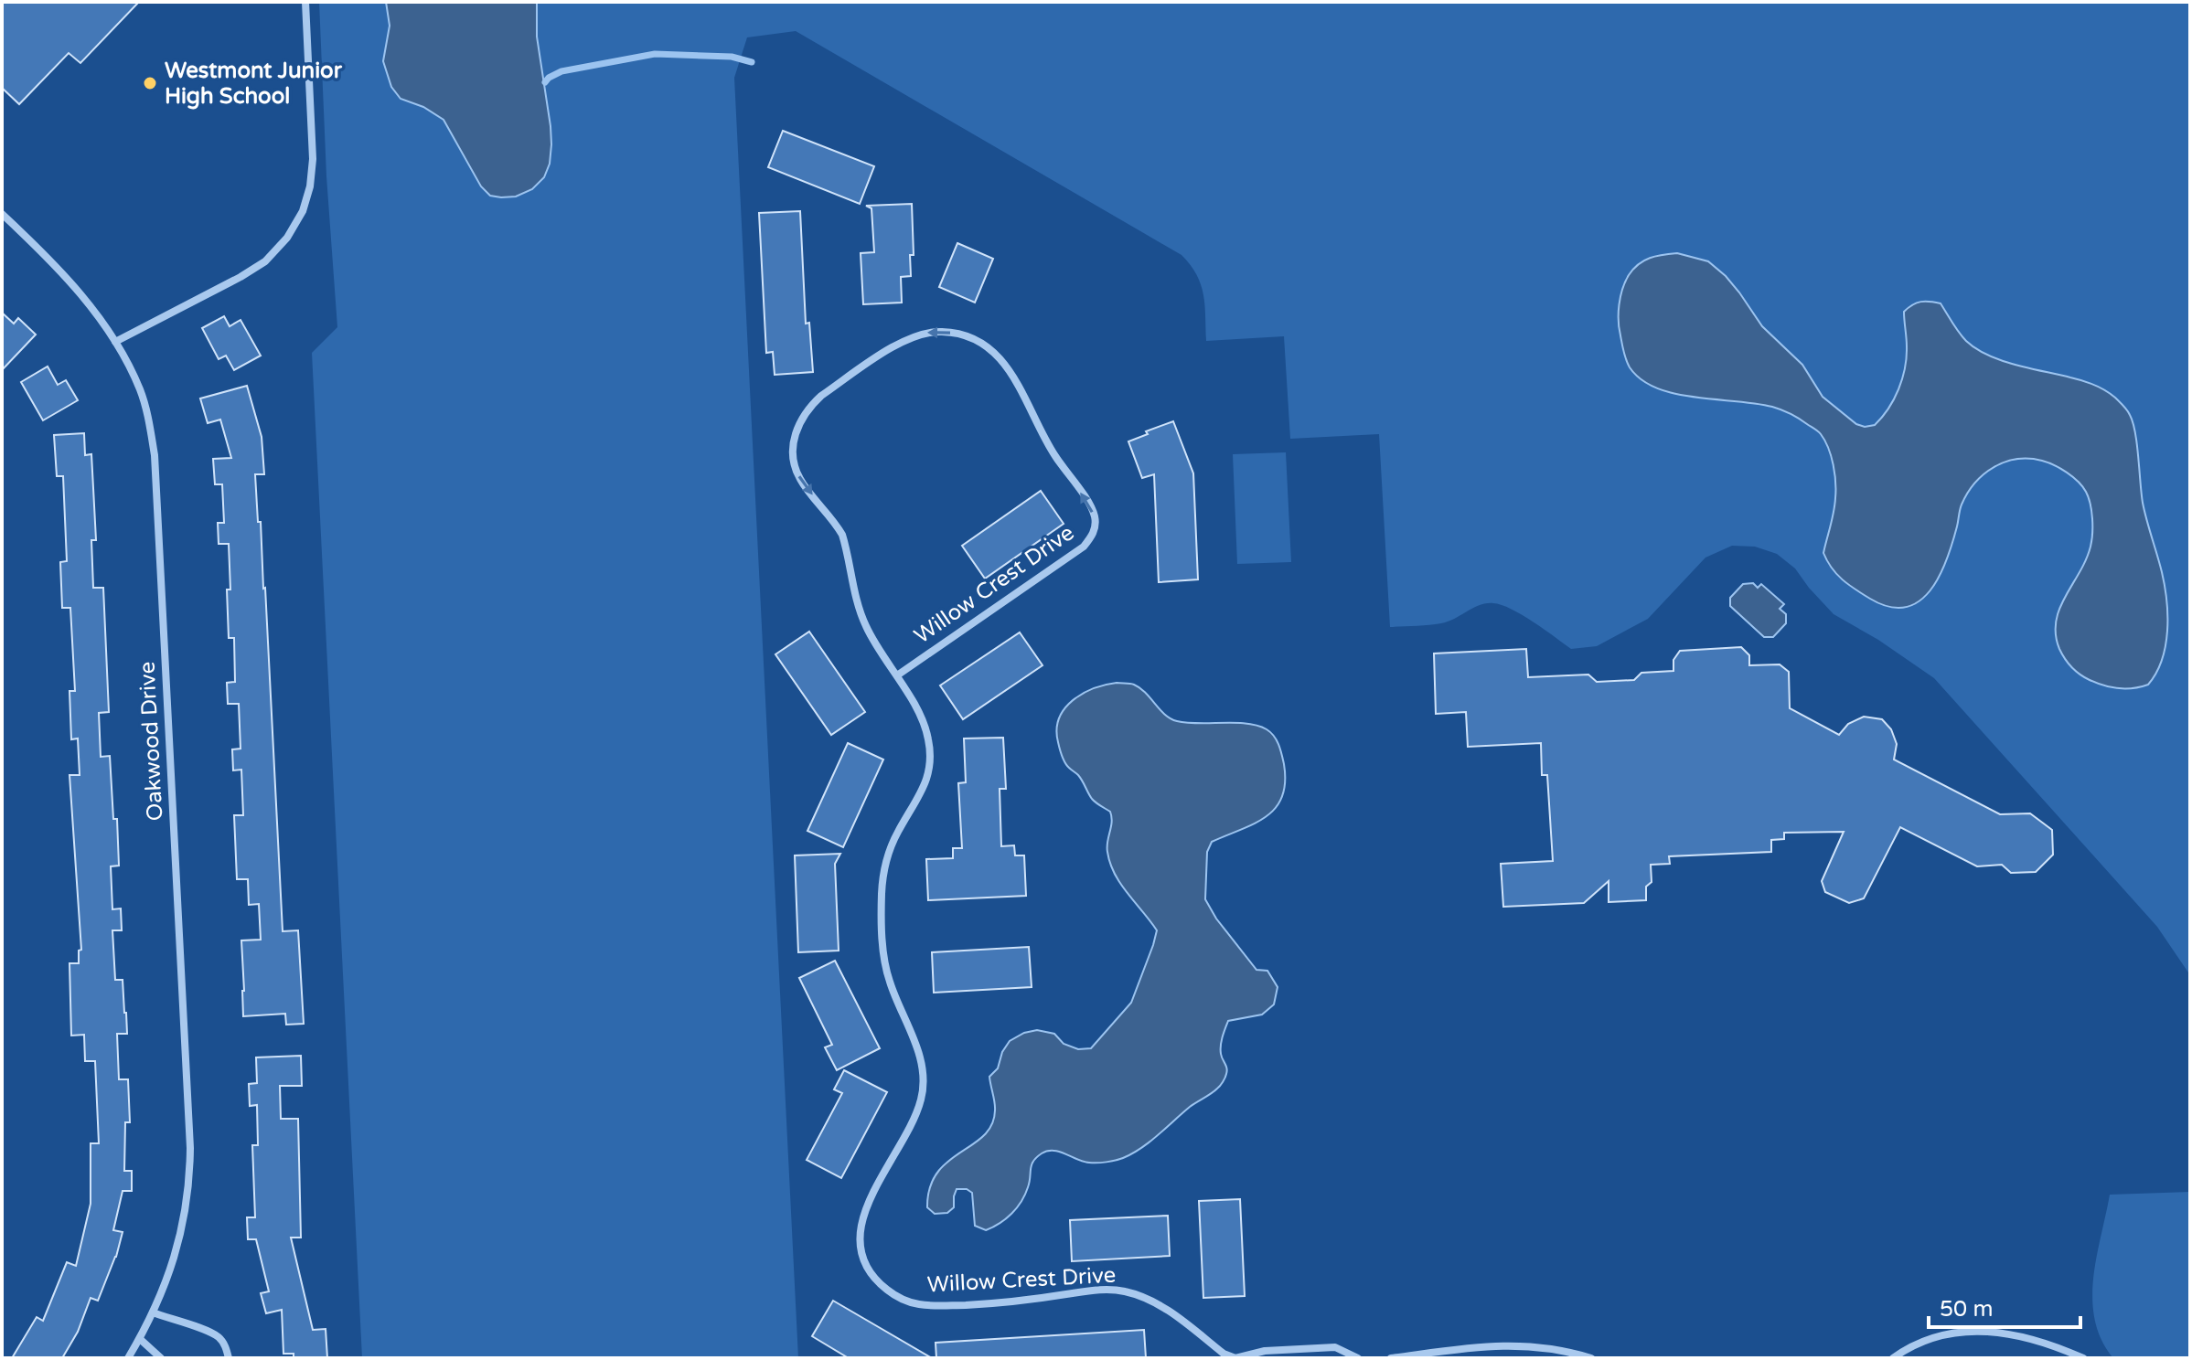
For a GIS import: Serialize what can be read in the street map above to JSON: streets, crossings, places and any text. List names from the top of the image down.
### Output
{
  "streets": {
    "street": ["Willow Crest Drive", "Oakwood Drive"]
  },
  "places": ["Westmont Junior High School"],
  "scale_bar": "50 m"
}
